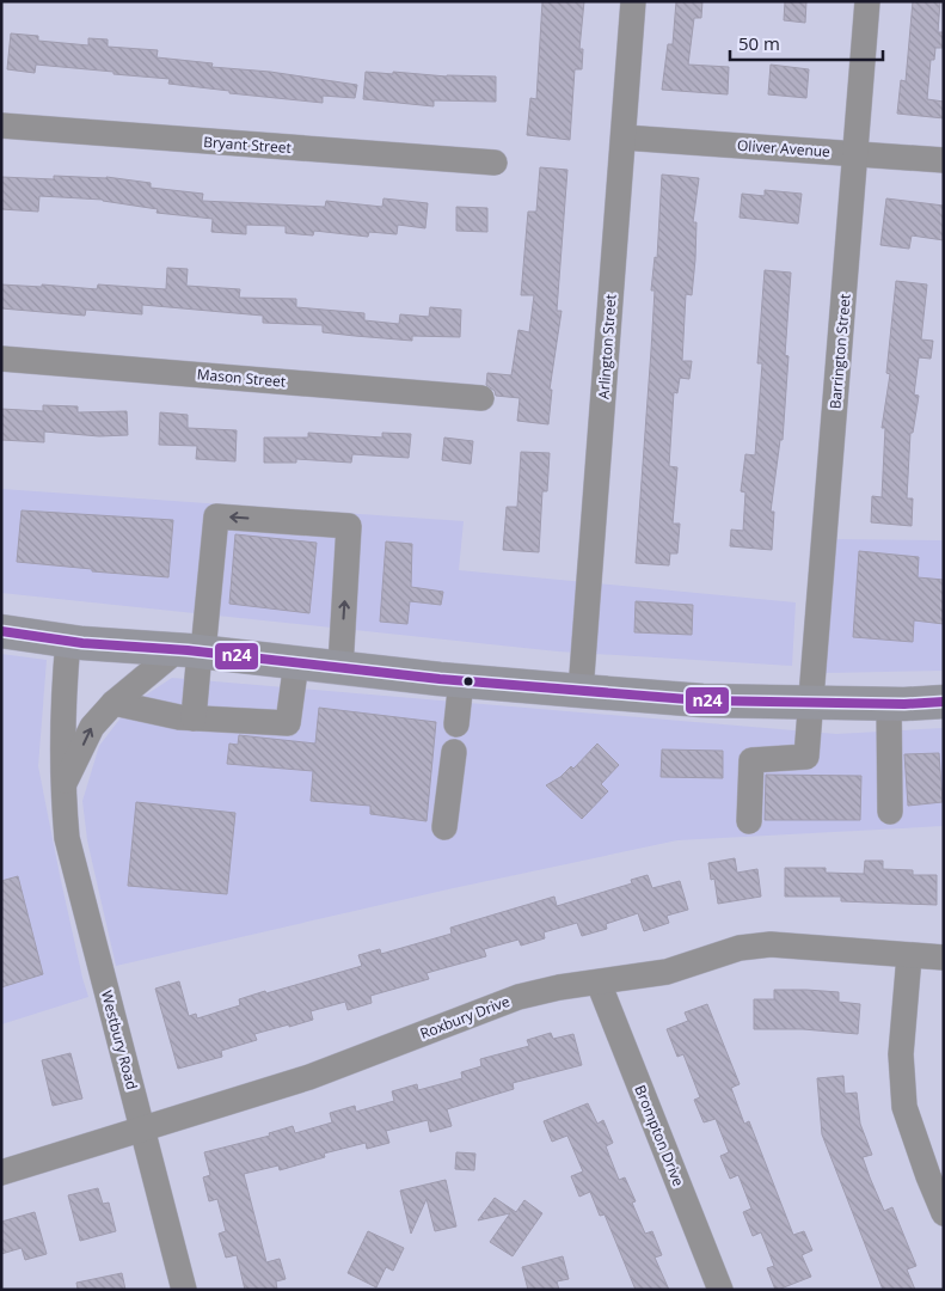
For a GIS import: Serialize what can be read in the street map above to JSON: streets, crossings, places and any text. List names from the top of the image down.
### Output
{
  "streets": {
    "street": [
      "Bryant Street",
      "Oliver Avenue",
      "Arlington Street",
      "Barrington Street",
      "Mason Street",
      "Roxbury Drive",
      "Westbury Road",
      "Brompton Drive"
    ]
  },
  "crossings": [
    ["Oliver Avenue", "Arlington Street"],
    ["Oliver Avenue", "Barrington Street"],
    ["Roxbury Drive", "Westbury Road"],
    ["Roxbury Drive", "Brompton Drive"]
  ],
  "lines": ["transit line n24"],
  "scale_bar": "50 m"
}
